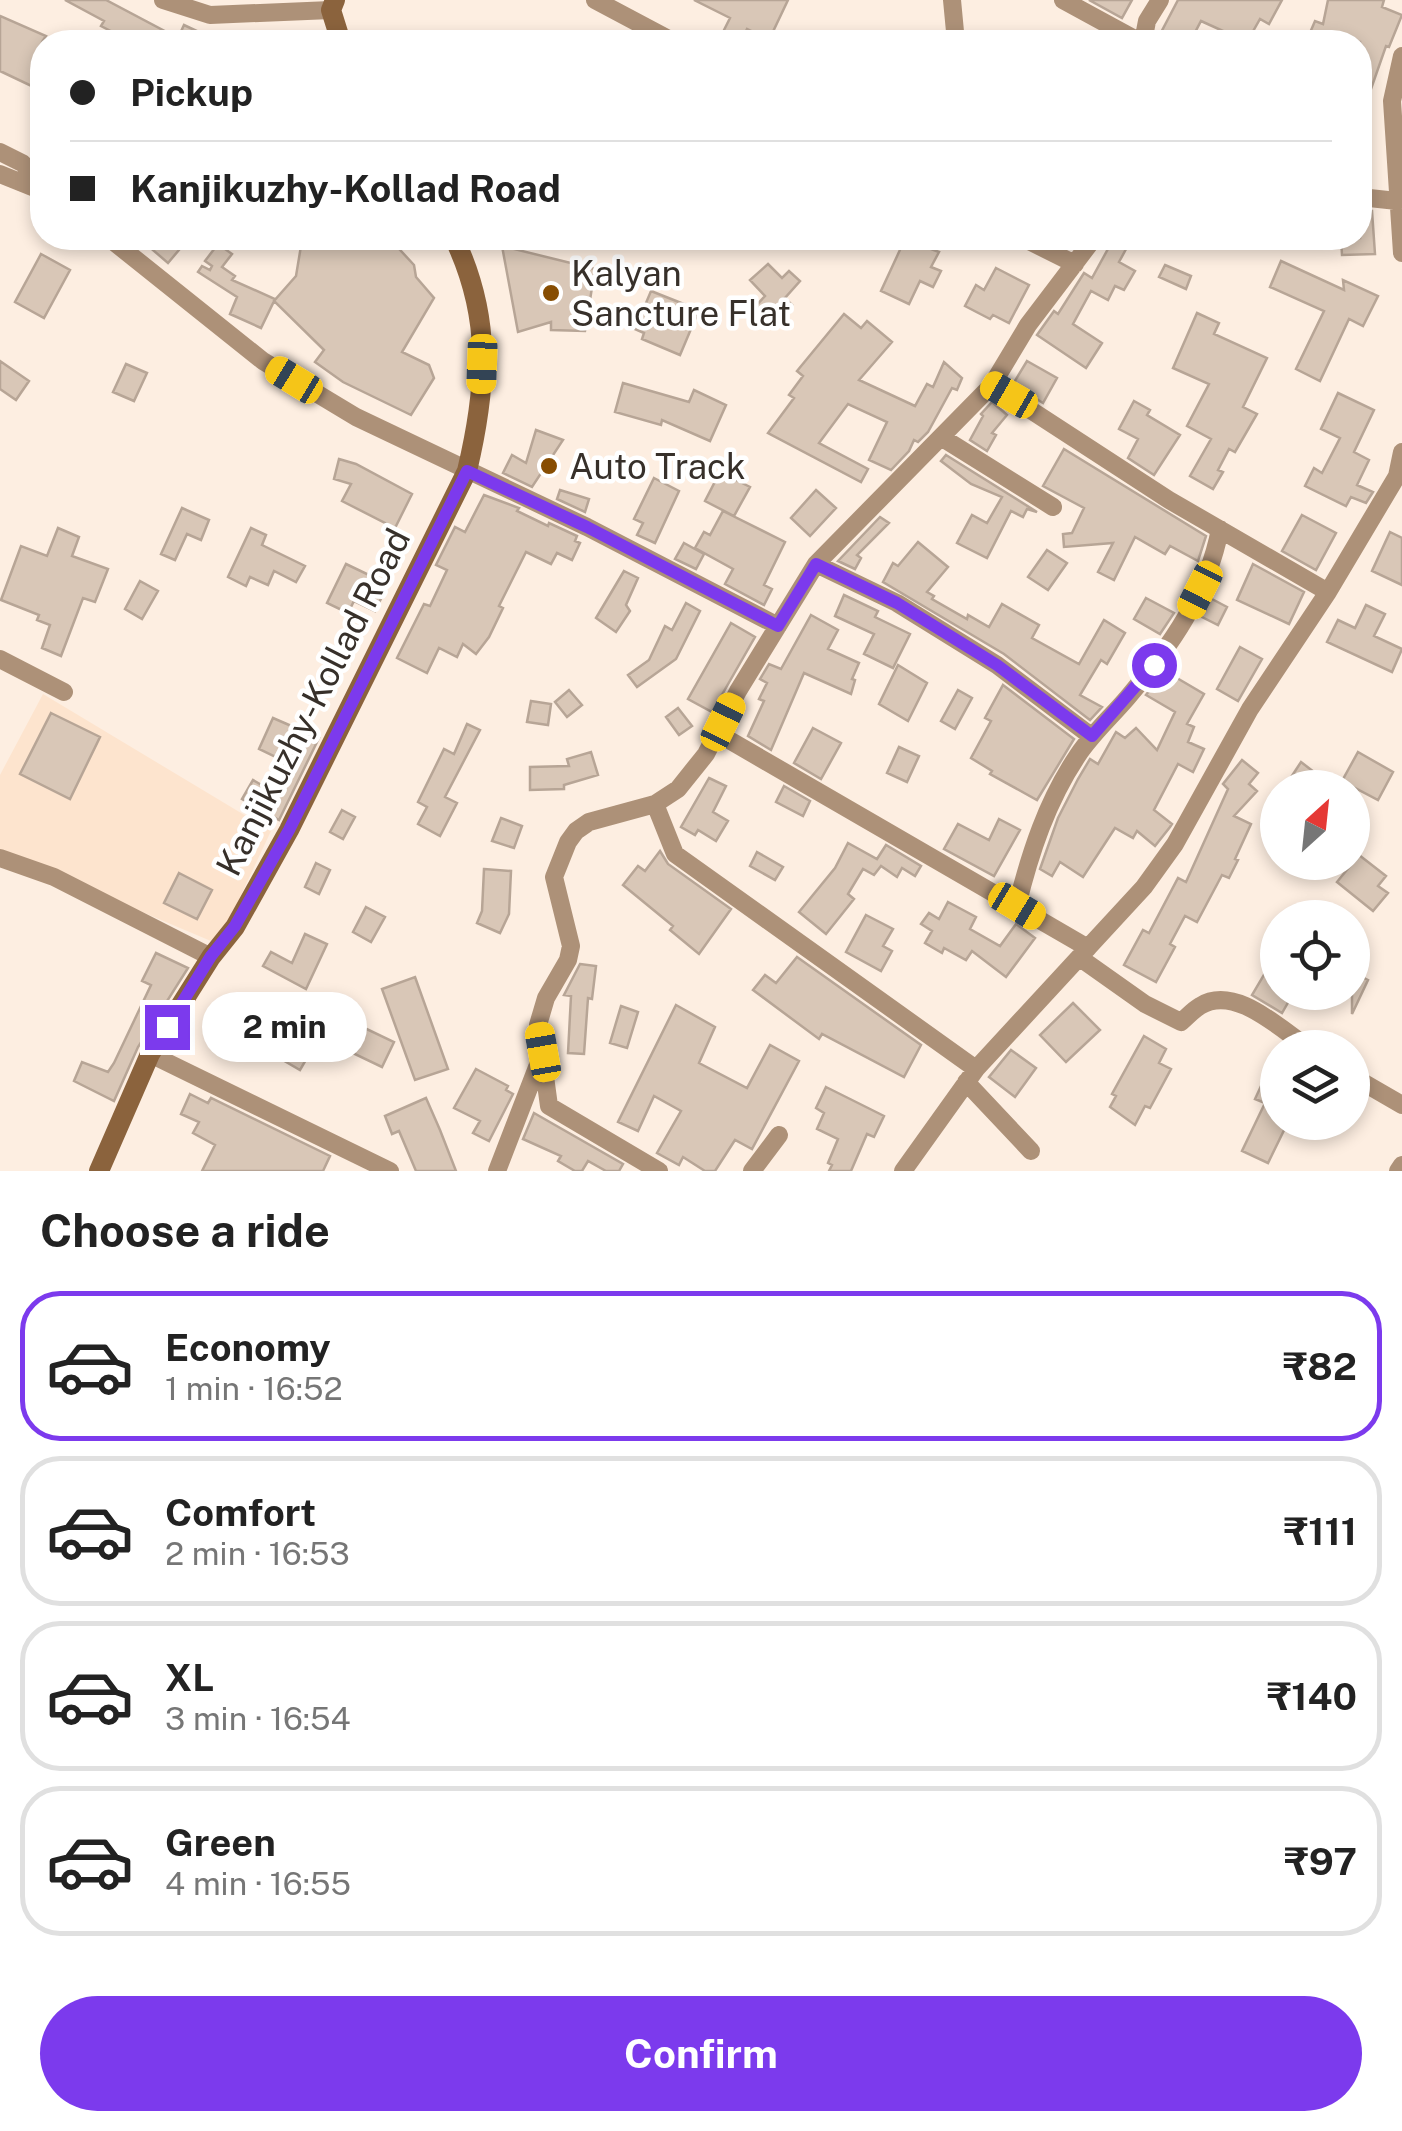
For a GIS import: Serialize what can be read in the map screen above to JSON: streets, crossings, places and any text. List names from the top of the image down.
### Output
{
  "streets": {
    "main road": ["Kanjikuzhy-Kollad Road"]
  },
  "places": ["Kalyan Sancture Flat", "Auto Track"],
  "north": "top right",
  "page": {
    "banner": ["Pickup", "Kanjikuzhy-Kollad Road"],
    "bubble": "2 min",
    "heading": "Choose a ride",
    "list": [
      {
        "name": "Economy",
        "note": "1 min · 16:52",
        "value": "₹82"
      },
      {
        "name": "Comfort",
        "note": "2 min · 16:53",
        "value": "₹111"
      },
      {
        "name": "XL",
        "note": "3 min · 16:54",
        "value": "₹140"
      },
      {
        "name": "Green",
        "note": "4 min · 16:55",
        "value": "₹97"
      }
    ],
    "buttons": "Confirm"
  }
}
